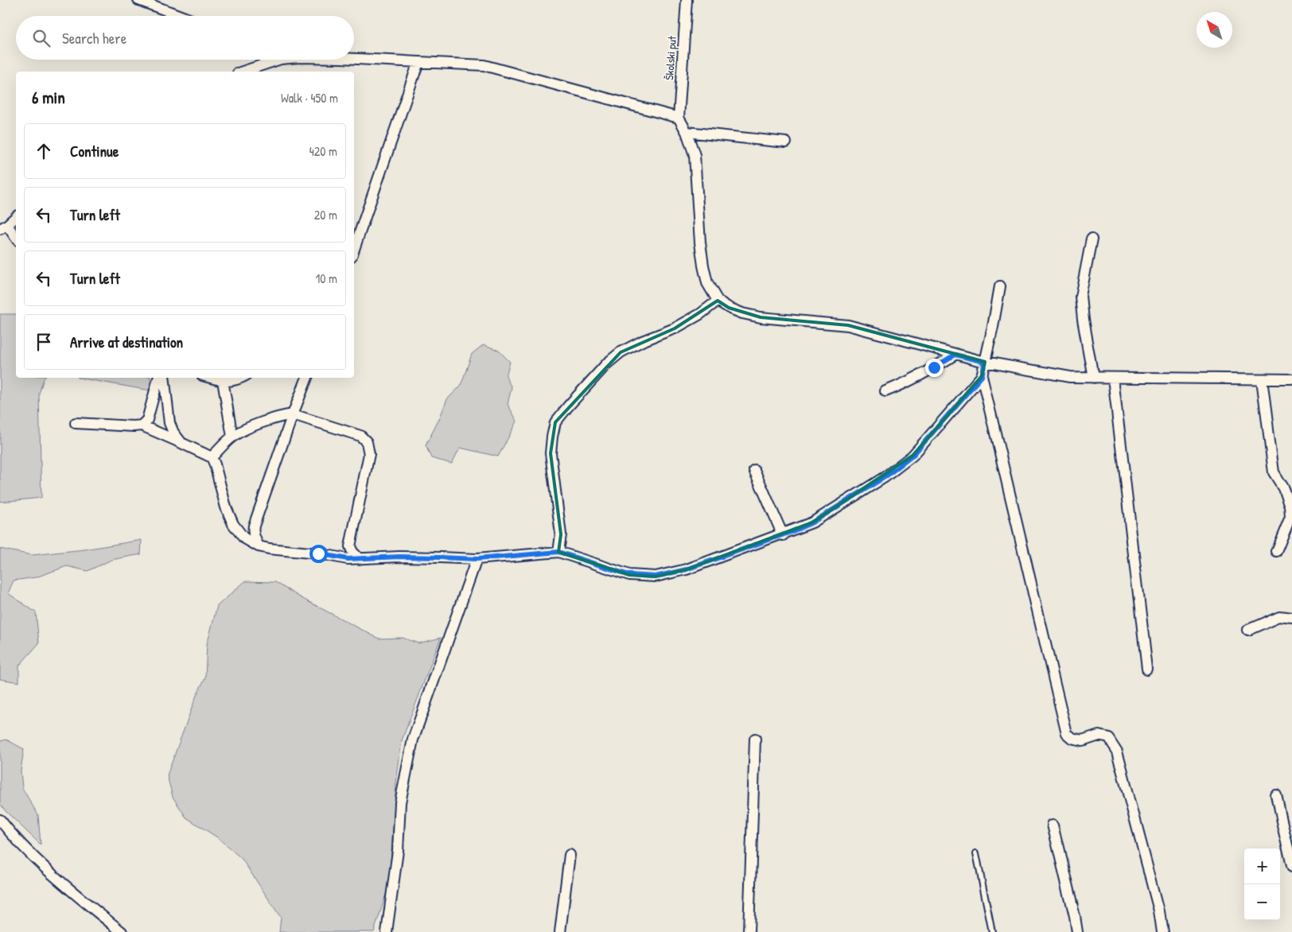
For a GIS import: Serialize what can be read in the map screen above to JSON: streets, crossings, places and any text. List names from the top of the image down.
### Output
{
  "streets": {
    "street": ["Školski put"]
  },
  "north": "top left",
  "page": {
    "search": "Search here",
    "heading": ["6 min", "Walk · 450 m"],
    "list": [
      ["Continue", "420 m"],
      ["Turn left", "20 m"],
      ["Turn left", "10 m"],
      "Arrive at destination"
    ],
    "map_buttons": ["+", "−"]
  }
}
